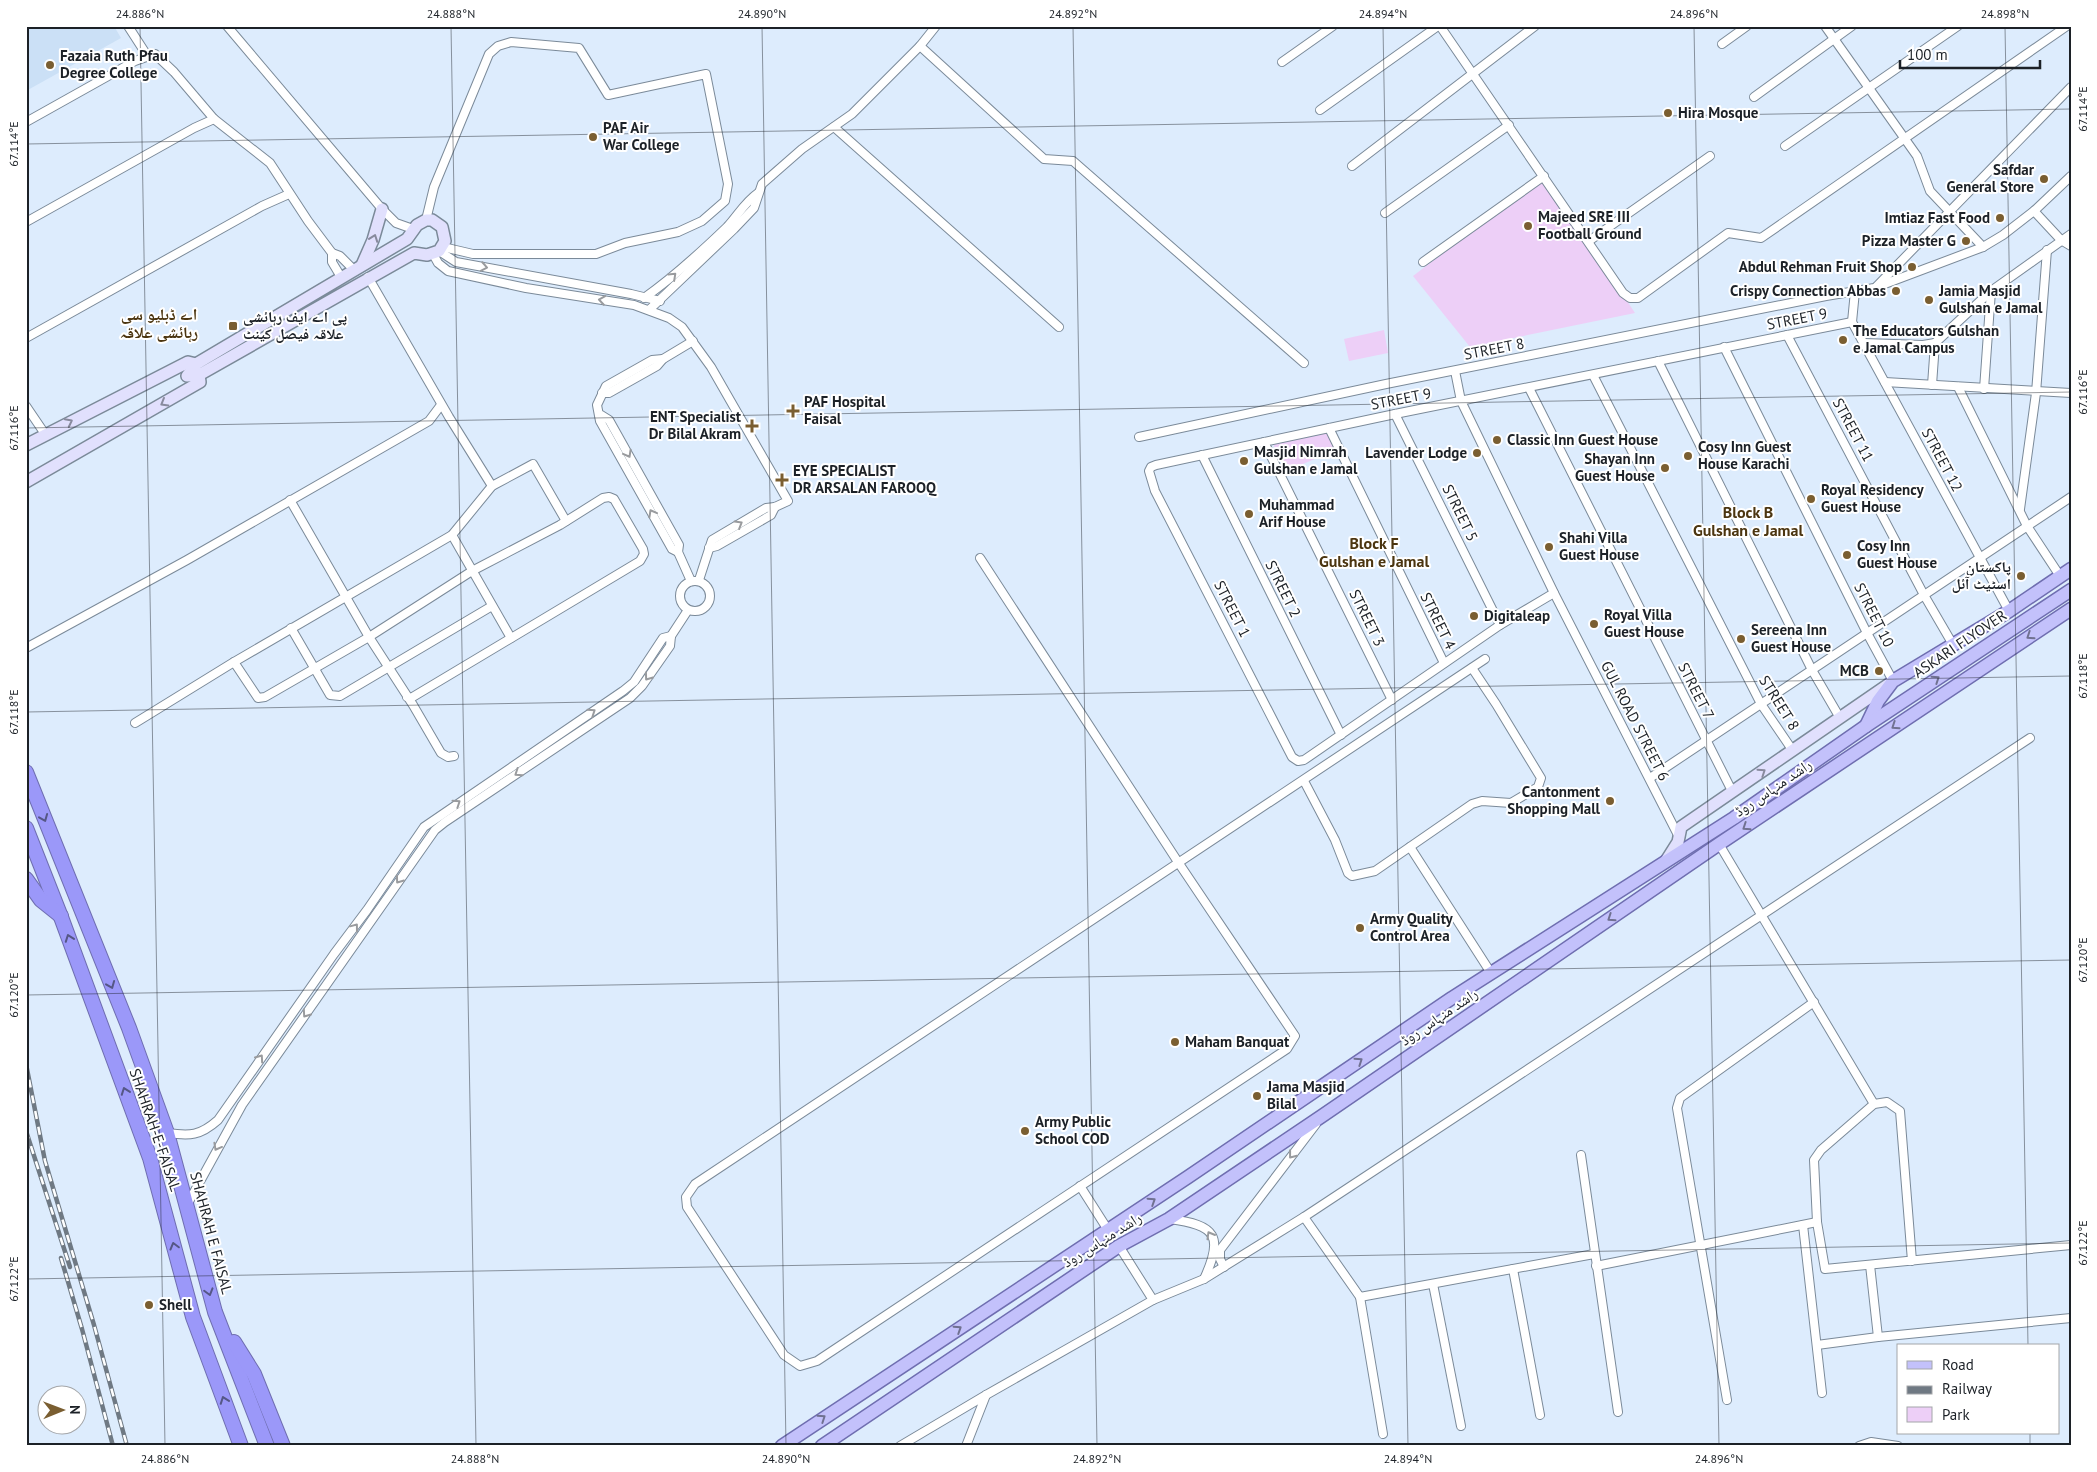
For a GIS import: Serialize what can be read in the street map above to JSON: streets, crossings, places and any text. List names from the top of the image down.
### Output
{
  "streets": {
    "highway": ["SHAHRAH-E-FAISAL", "SHAHRAH E FAISAL"],
    "main road": ["ASKARI FLYOVER", "راشد منہاس روڈ"],
    "street": [
      "STREET 9",
      "STREET 8",
      "STREET 11",
      "STREET 12",
      "STREET 5",
      "STREET 2",
      "STREET 1",
      "STREET 10",
      "STREET 3",
      "STREET 4",
      "STREET 7",
      "GUL ROAD STREET 6"
    ]
  },
  "crossings": [
    ["STREET 9", "STREET 8"],
    ["STREET 9", "STREET 11"],
    ["STREET 9", "STREET 12"],
    ["STREET 9", "STREET 5"],
    ["STREET 9", "STREET 2"],
    ["STREET 9", "STREET 1"],
    ["STREET 9", "STREET 10"],
    ["STREET 9", "STREET 3"],
    ["STREET 9", "STREET 4"],
    ["STREET 9", "STREET 7"],
    ["STREET 9", "GUL ROAD STREET 6"],
    ["STREET 8", "GUL ROAD STREET 6"],
    ["STREET 2", "STREET 1"],
    ["ASKARI FLYOVER", "راشد منہاس روڈ"]
  ],
  "one_way": ["SHAHRAH-E-FAISAL", "SHAHRAH E FAISAL"],
  "districts": ["اے ڈبلیو سی رہائشی علاقہ", "Block B Gulshan e Jamal", "Block F Gulshan e Jamal"],
  "places": {
    "other": [
      "Fazaia Ruth Pfau Degree College",
      "Hira Mosque",
      "PAF Air War College",
      "Safdar General Store",
      "Imtiaz Fast Food",
      "Majeed SRE III Football Ground",
      "Pizza Master G",
      "Abdul Rehman Fruit Shop",
      "Crispy Connection Abbas",
      "Jamia Masjid Gulshan e Jamal",
      "The Educators Gulshan e Jamal Campus",
      "Classic Inn Guest House",
      "Lavender Lodge",
      "Cosy Inn Guest House Karachi",
      "Masjid Nimrah Gulshan e Jamal",
      "Shayan Inn Guest House",
      "Royal Residency Guest House",
      "Muhammad Arif House",
      "Shahi Villa Guest House",
      "Cosy Inn Guest House",
      "پاکستان اسٹیٹ آئل",
      "Digitaleap",
      "Royal Villa Guest House",
      "Sereena Inn Guest House",
      "MCB",
      "Cantonment Shopping Mall",
      "Army Quality Control Area",
      "Maham Banquat",
      "Jama Masjid Bilal",
      "Army Public School COD",
      "Shell"
    ],
    "transit": ["پی اے ایف رہائشی علاقہ فیصل کینٹ"],
    "health": ["PAF Hospital Faisal", "ENT Specialist Dr Bilal Akram", "EYE SPECIALIST DR ARSALAN FAROOQ"]
  },
  "legend": ["Road", "Railway", "Park"],
  "scale_bar": "100 m",
  "north": "right",
  "coordinates": [
    "24.886°N",
    "24.888°N",
    "24.890°N",
    "24.892°N",
    "24.894°N",
    "24.896°N",
    "24.898°N",
    "67.114°E",
    "67.116°E",
    "67.118°E",
    "67.120°E",
    "67.122°E"
  ]
}
